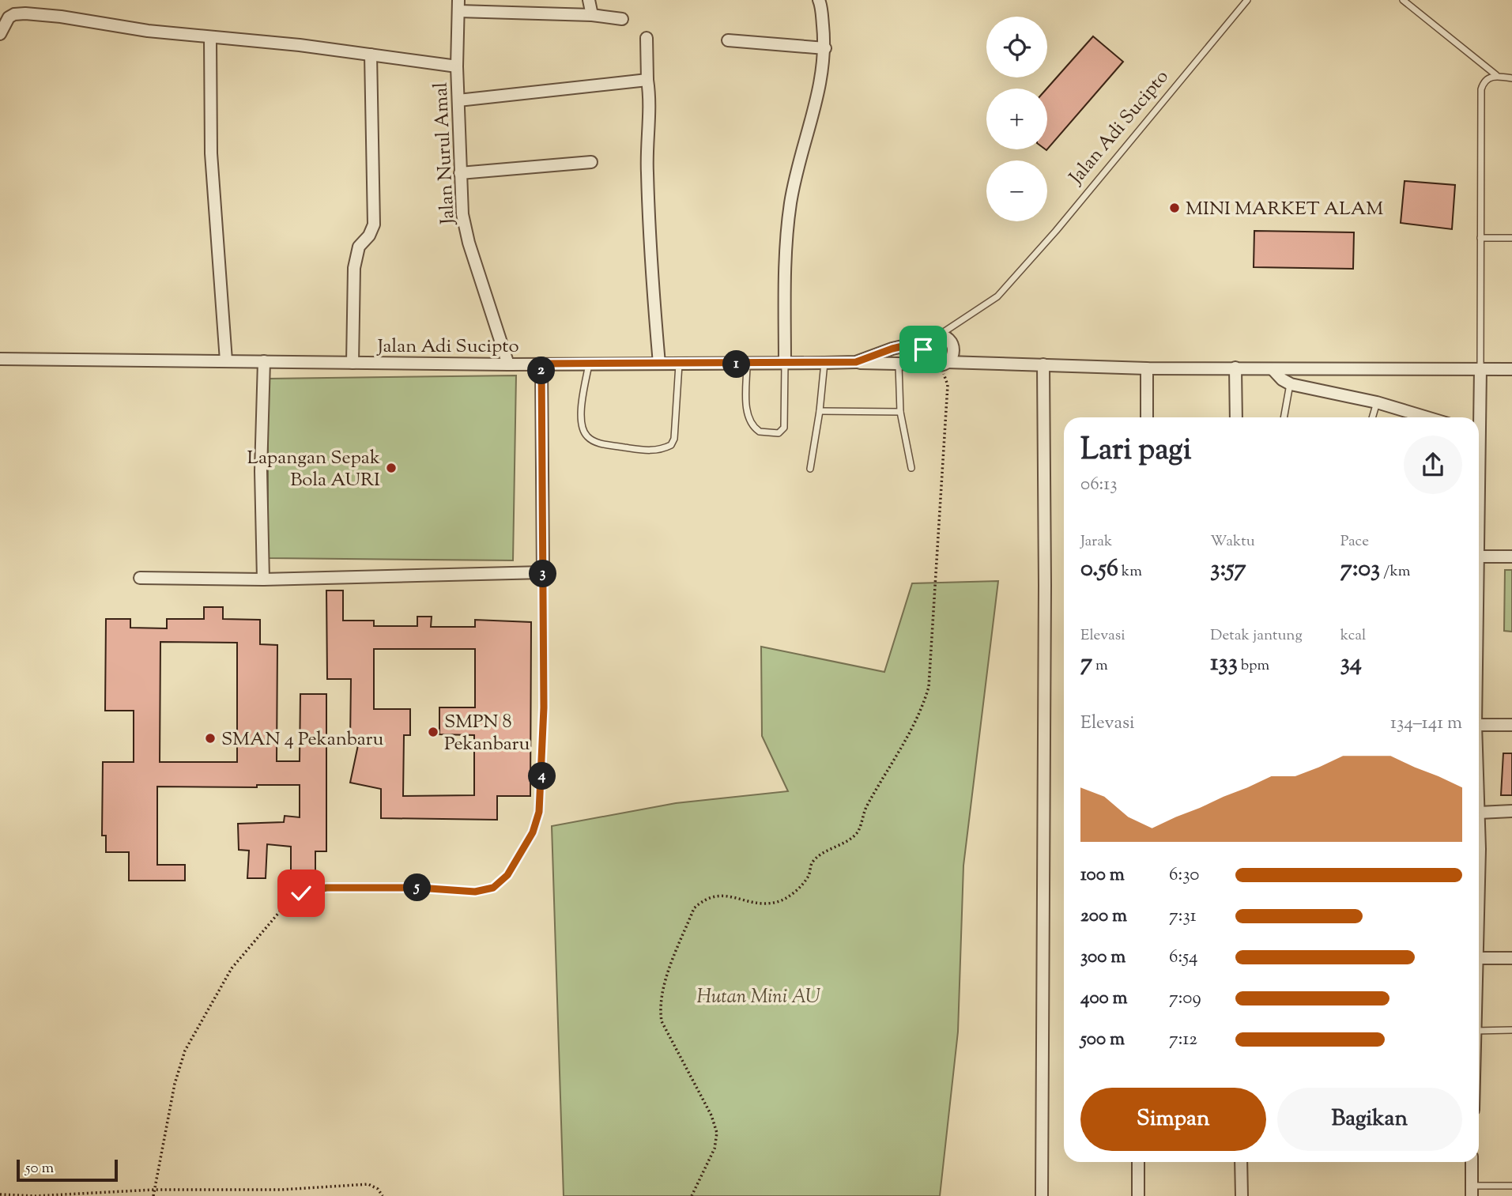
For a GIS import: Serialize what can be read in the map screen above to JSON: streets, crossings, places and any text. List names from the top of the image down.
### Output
{
  "streets": {
    "street": ["Jalan Adi Sucipto", "Jalan Nurul Amal"]
  },
  "crossings": [
    ["Jalan Adi Sucipto", "Jalan Nurul Amal"]
  ],
  "parks": ["Hutan Mini AU"],
  "places": [
    "MINI MARKET ALAM",
    "Lapangan Sepak Bola AURI",
    "SMPN 8 Pekanbaru",
    "SMAN 4 Pekanbaru"
  ],
  "scale_bar": "50 m",
  "page": {
    "map_buttons": ["+", "−"],
    "pins": [
      "1",
      "2",
      "3",
      "4",
      "5"
    ],
    "heading": ["Lari pagi", "06:13"],
    "stats": [
      ["Jarak", "0.56 km"],
      ["Waktu", "3:57"],
      ["Pace", "7:03 /km"],
      ["Elevasi", "7 m"],
      ["Detak jantung", "133 bpm"],
      ["kcal", "34"]
    ],
    "chart": ["Elevasi", "134–141 m"],
    "list": [
      {
        "name": "100 m",
        "note": "6:30"
      },
      {
        "name": "200 m",
        "note": "7:31"
      },
      {
        "name": "300 m",
        "note": "6:54"
      },
      {
        "name": "400 m",
        "note": "7:09"
      },
      {
        "name": "500 m",
        "note": "7:12"
      }
    ],
    "buttons": ["Simpan", "Bagikan"],
    "scale": "50 m"
  }
}
